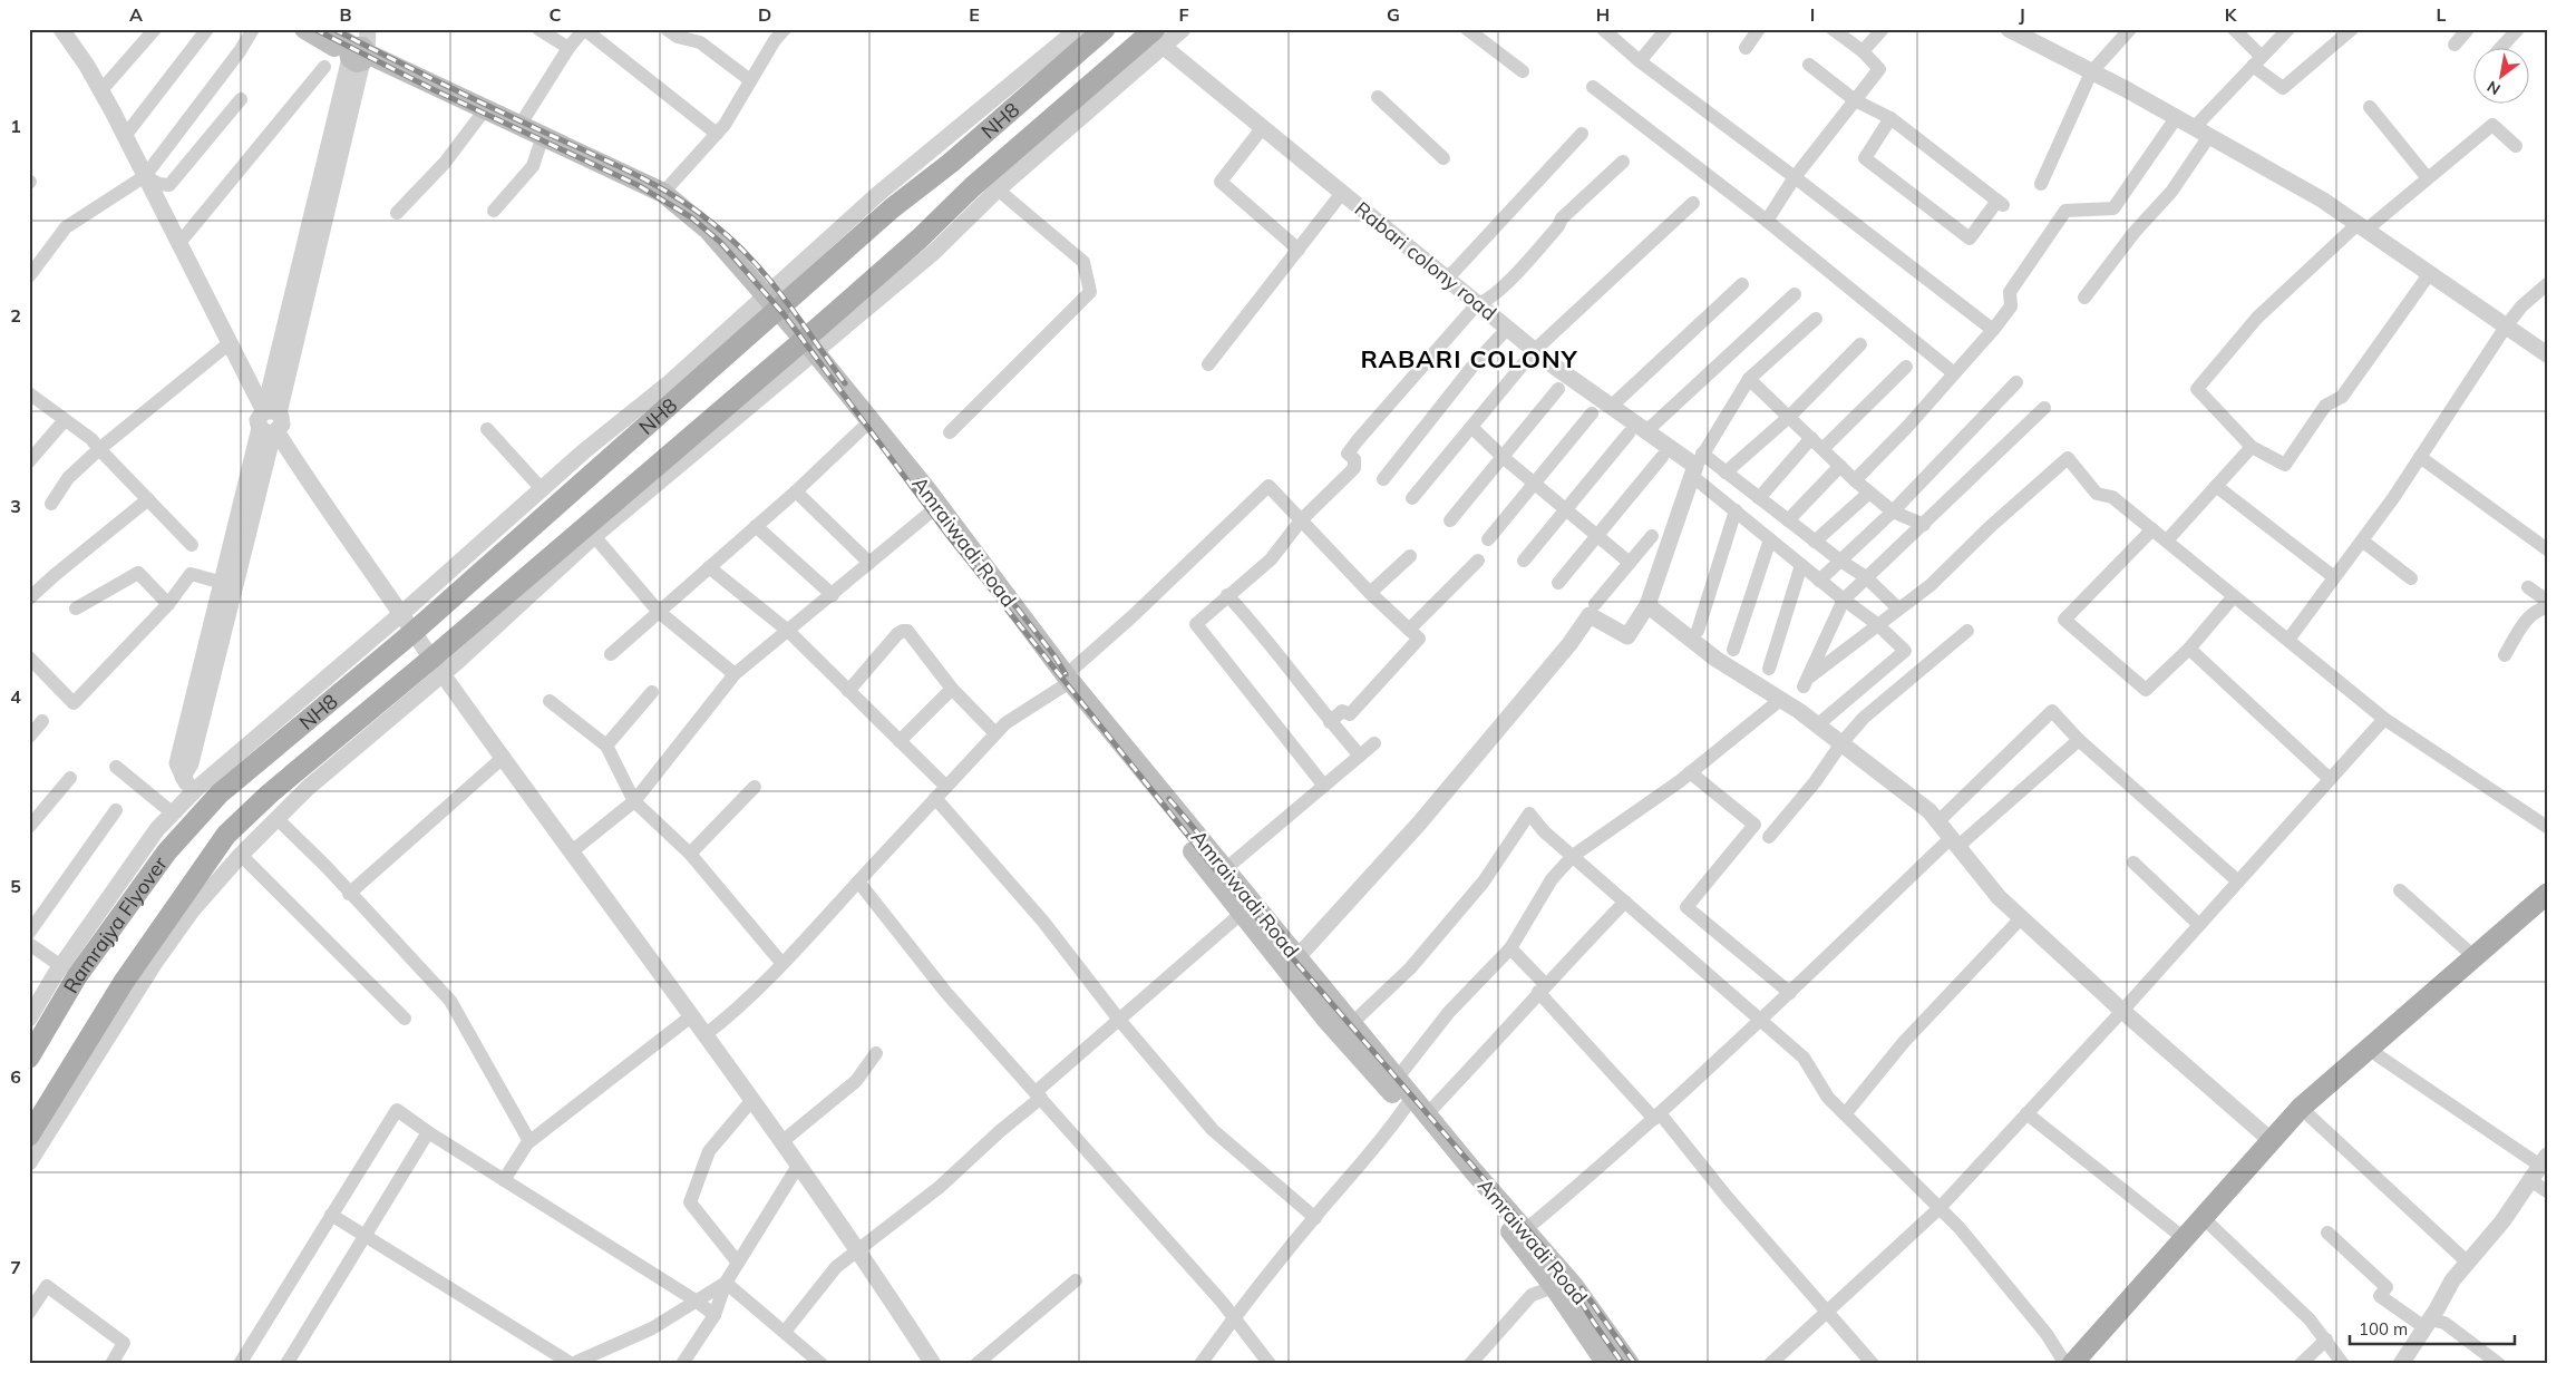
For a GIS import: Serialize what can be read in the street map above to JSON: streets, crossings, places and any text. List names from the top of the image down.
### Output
{
  "streets": {
    "main road": ["NH8", "Amraiwadi Road", "Ramrajya Flyover"],
    "street": ["Rabari colony road"]
  },
  "crossings": [
    ["NH8", "Rabari colony road"],
    ["NH8", "Ramrajya Flyover"]
  ],
  "districts": ["RABARI COLONY"],
  "scale_bar": "100 m",
  "north": "bottom left",
  "grid": {
    "columns": [
      "A",
      "B",
      "C",
      "D",
      "E",
      "F",
      "G",
      "H",
      "I",
      "J",
      "K",
      "L"
    ],
    "rows": [
      "1",
      "2",
      "3",
      "4",
      "5",
      "6",
      "7"
    ]
  }
}
